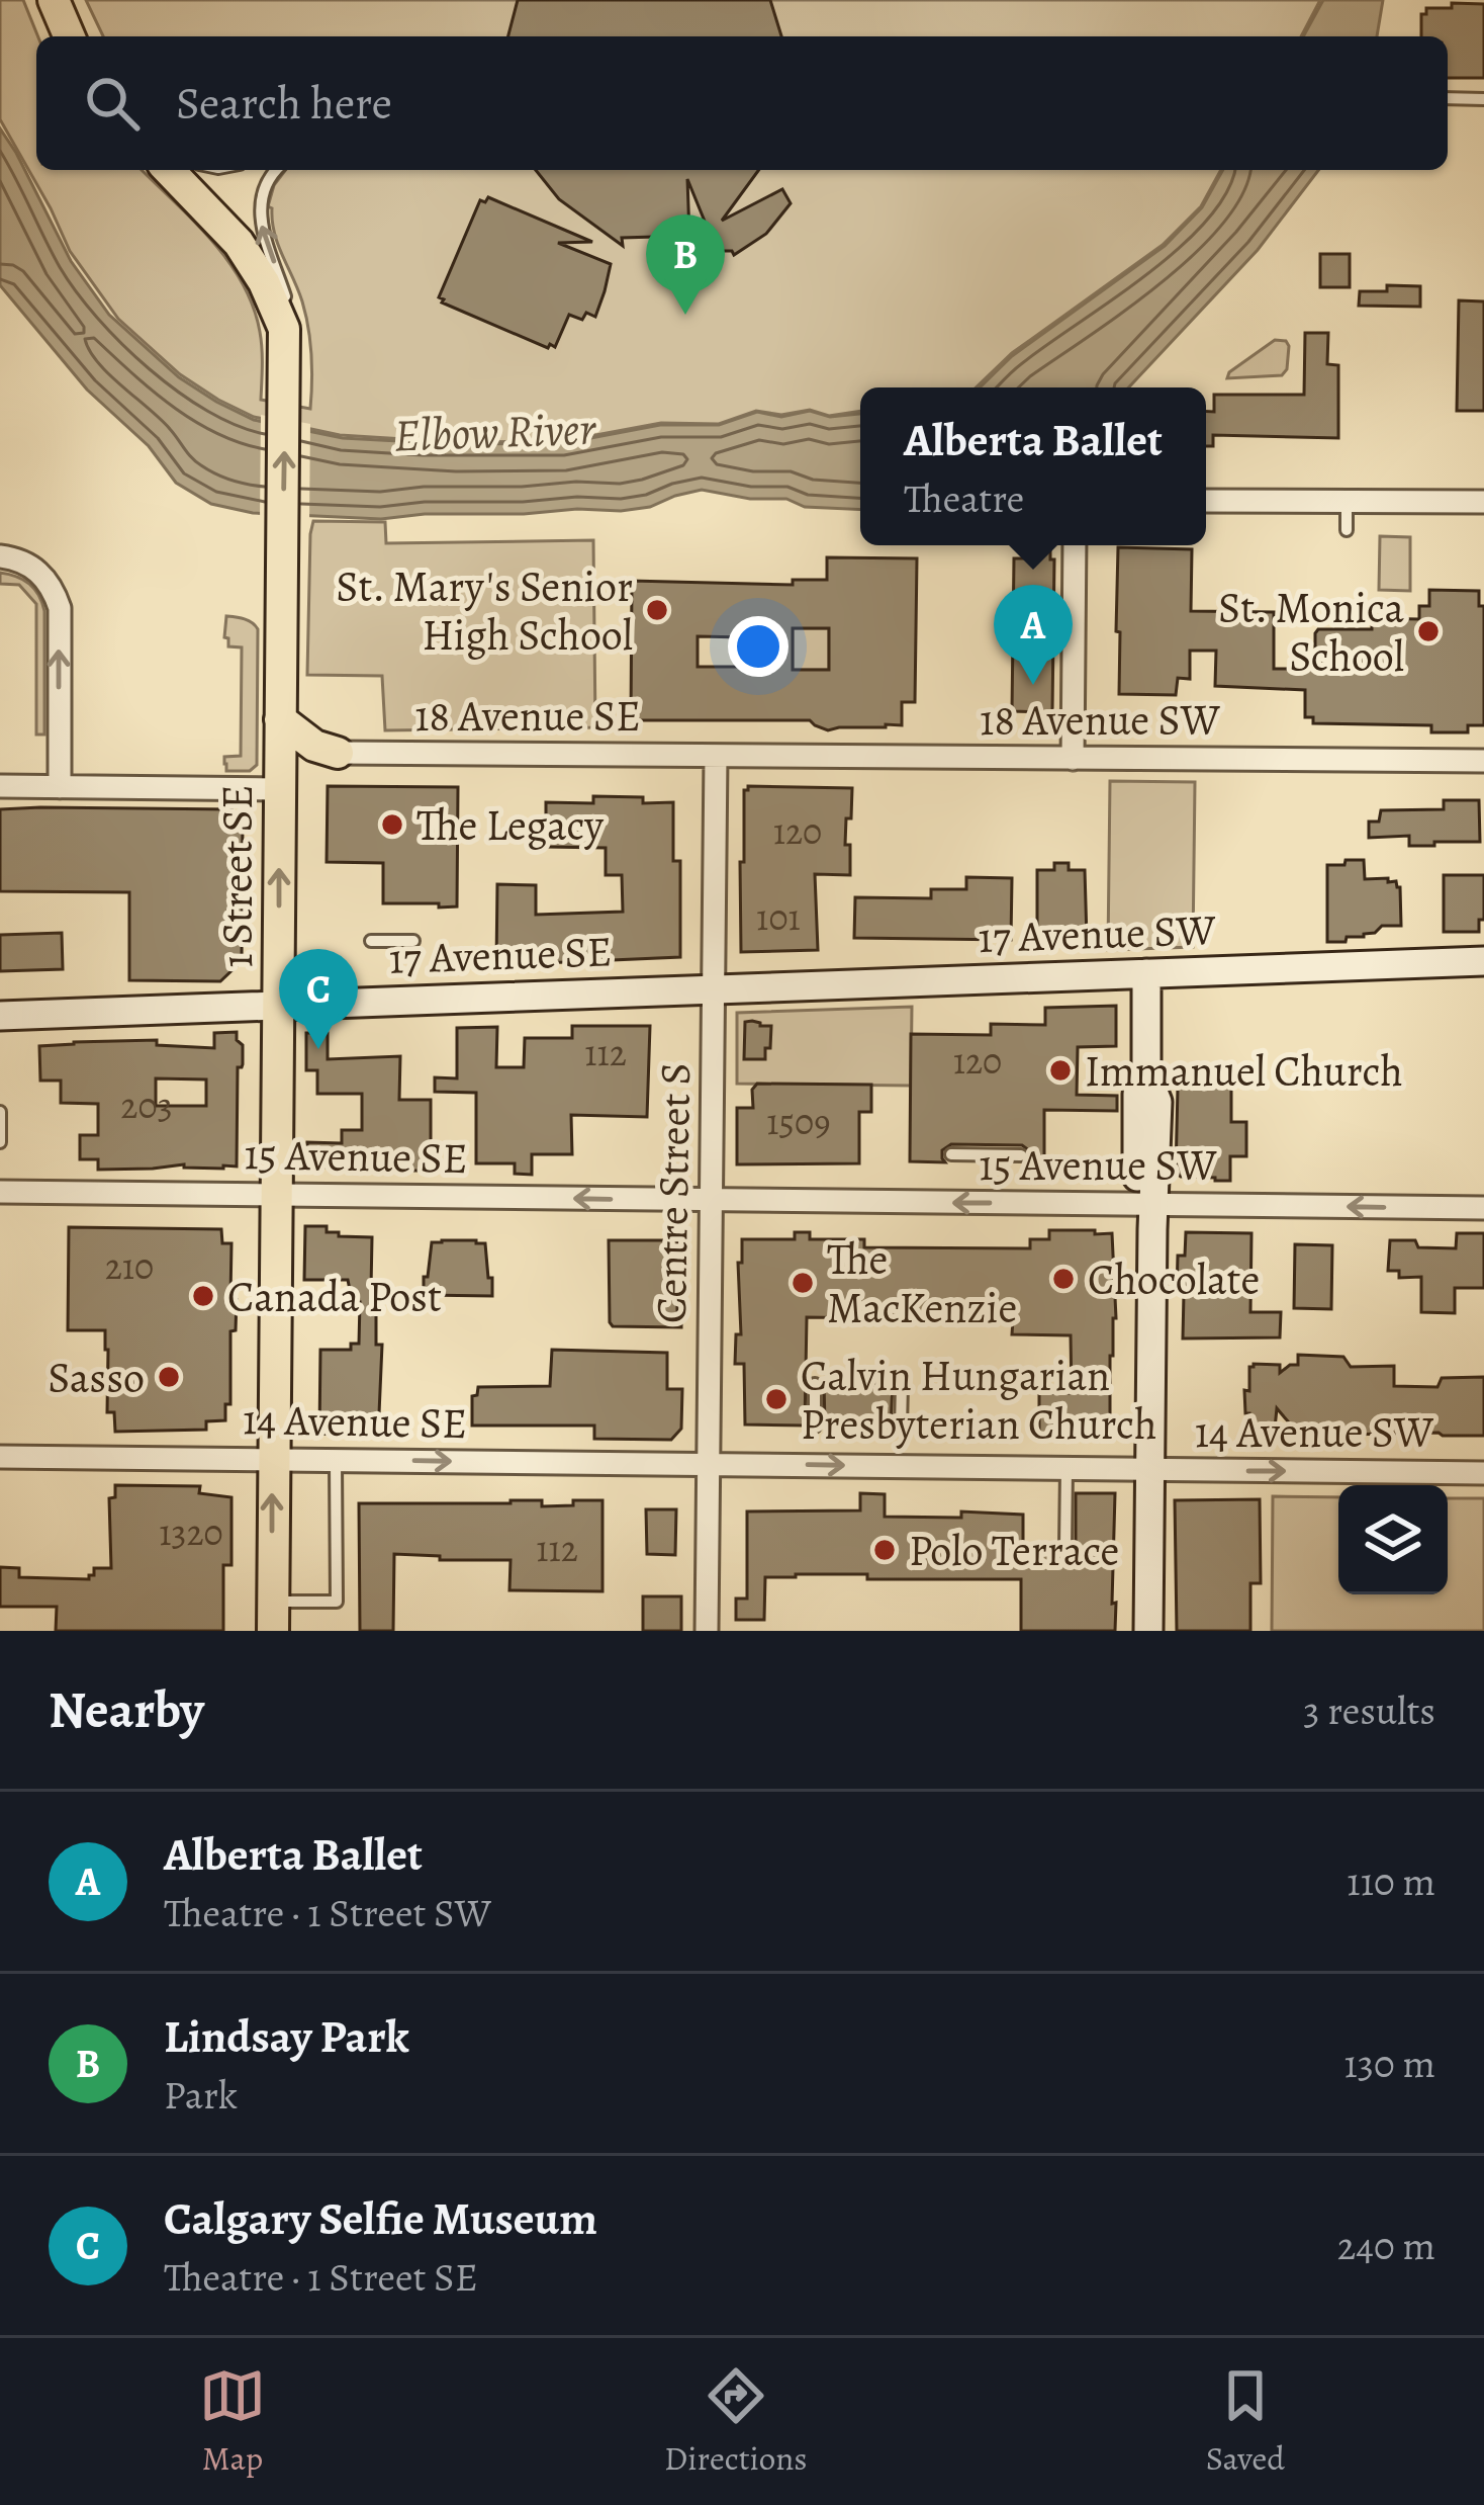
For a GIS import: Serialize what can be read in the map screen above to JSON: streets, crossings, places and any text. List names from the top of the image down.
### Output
{
  "streets": {
    "main road": ["1 Street SE", "17 Avenue SW", "17 Avenue SE"],
    "street": [
      "18 Avenue SE",
      "18 Avenue SW",
      "15 Avenue SE",
      "15 Avenue SW",
      "Centre Street S",
      "14 Avenue SE",
      "14 Avenue SW"
    ]
  },
  "crossings": [
    ["18 Avenue SE", "18 Avenue SW"],
    ["18 Avenue SE", "Centre Street S"],
    ["18 Avenue SW", "Centre Street S"],
    ["1 Street SE", "17 Avenue SE"],
    ["1 Street SE", "15 Avenue SE"],
    ["1 Street SE", "14 Avenue SE"],
    ["17 Avenue SW", "17 Avenue SE"],
    ["17 Avenue SW", "Centre Street S"],
    ["17 Avenue SE", "Centre Street S"],
    ["15 Avenue SE", "15 Avenue SW"],
    ["15 Avenue SE", "Centre Street S"],
    ["15 Avenue SW", "Centre Street S"],
    ["Centre Street S", "14 Avenue SE"],
    ["Centre Street S", "14 Avenue SW"],
    ["14 Avenue SE", "14 Avenue SW"]
  ],
  "one_way": [
    "1 Street SE",
    "15 Avenue SE",
    "15 Avenue SW",
    "14 Avenue SE",
    "14 Avenue SW"
  ],
  "water": ["Elbow River"],
  "places": [
    "St. Mary's Senior High School",
    "St. Monica School",
    "The Legacy",
    "Immanuel Church",
    "Chocolate",
    "The MacKenzie",
    "Canada Post",
    "Sasso",
    "Calvin Hungarian Presbyterian Church",
    "Polo Terrace"
  ],
  "house_numbers": [
    "120",
    "101",
    "112",
    "120",
    "203",
    "1509",
    "210",
    "1320",
    "112"
  ],
  "page": {
    "search": "Search here",
    "pins": ["B", "A", "C"],
    "popup": ["Alberta Ballet", "Theatre"],
    "heading": ["Nearby", "3 results"],
    "list": [
      {
        "mark": "A",
        "name": "Alberta Ballet",
        "note": "Theatre · 1 Street SW",
        "value": "110 m"
      },
      {
        "mark": "B",
        "name": "Lindsay Park",
        "note": "Park",
        "value": "130 m"
      },
      {
        "mark": "C",
        "name": "Calgary Selfie Museum",
        "note": "Theatre · 1 Street SE",
        "value": "240 m"
      }
    ],
    "nav": ["Map", "Directions", "Saved"]
  }
}
